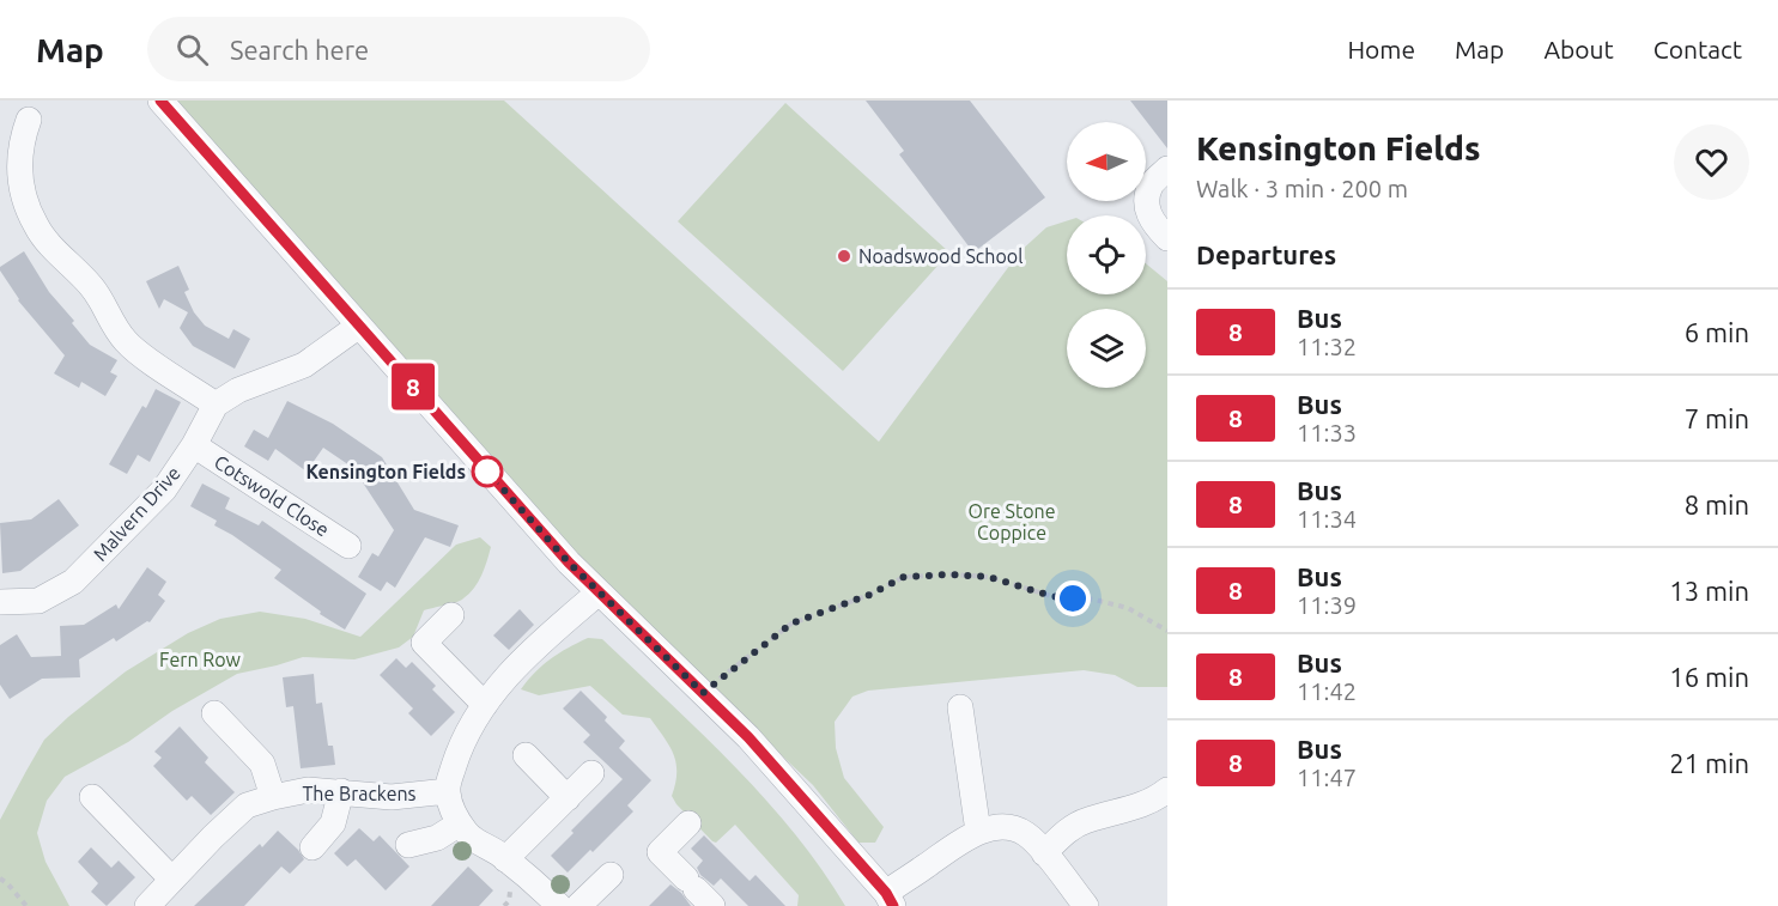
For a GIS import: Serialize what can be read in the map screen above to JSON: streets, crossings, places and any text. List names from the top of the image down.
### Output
{
  "streets": {
    "street": ["Cotswold Close", "Malvern Drive", "The Brackens"]
  },
  "crossings": [
    ["Cotswold Close", "Malvern Drive"]
  ],
  "parks": ["Ore Stone Coppice", "Fern Row"],
  "places": ["Noadswood School", "Kensington Fields"],
  "lines": ["bus line 8"],
  "north": "left",
  "page": {
    "header": "Map",
    "search": "Search here",
    "nav": [
      "Home",
      "Map",
      "About",
      "Contact"
    ],
    "on_map": "8",
    "heading": [
      ["Kensington Fields", "Walk · 3 min · 200 m"],
      "Departures"
    ],
    "list": [
      {
        "mark": "8",
        "name": "Bus",
        "note": "11:32",
        "value": "6 min"
      },
      {
        "mark": "8",
        "name": "Bus",
        "note": "11:33",
        "value": "7 min"
      },
      {
        "mark": "8",
        "name": "Bus",
        "note": "11:34",
        "value": "8 min"
      },
      {
        "mark": "8",
        "name": "Bus",
        "note": "11:39",
        "value": "13 min"
      },
      {
        "mark": "8",
        "name": "Bus",
        "note": "11:42",
        "value": "16 min"
      },
      {
        "mark": "8",
        "name": "Bus",
        "note": "11:47",
        "value": "21 min"
      }
    ]
  }
}
